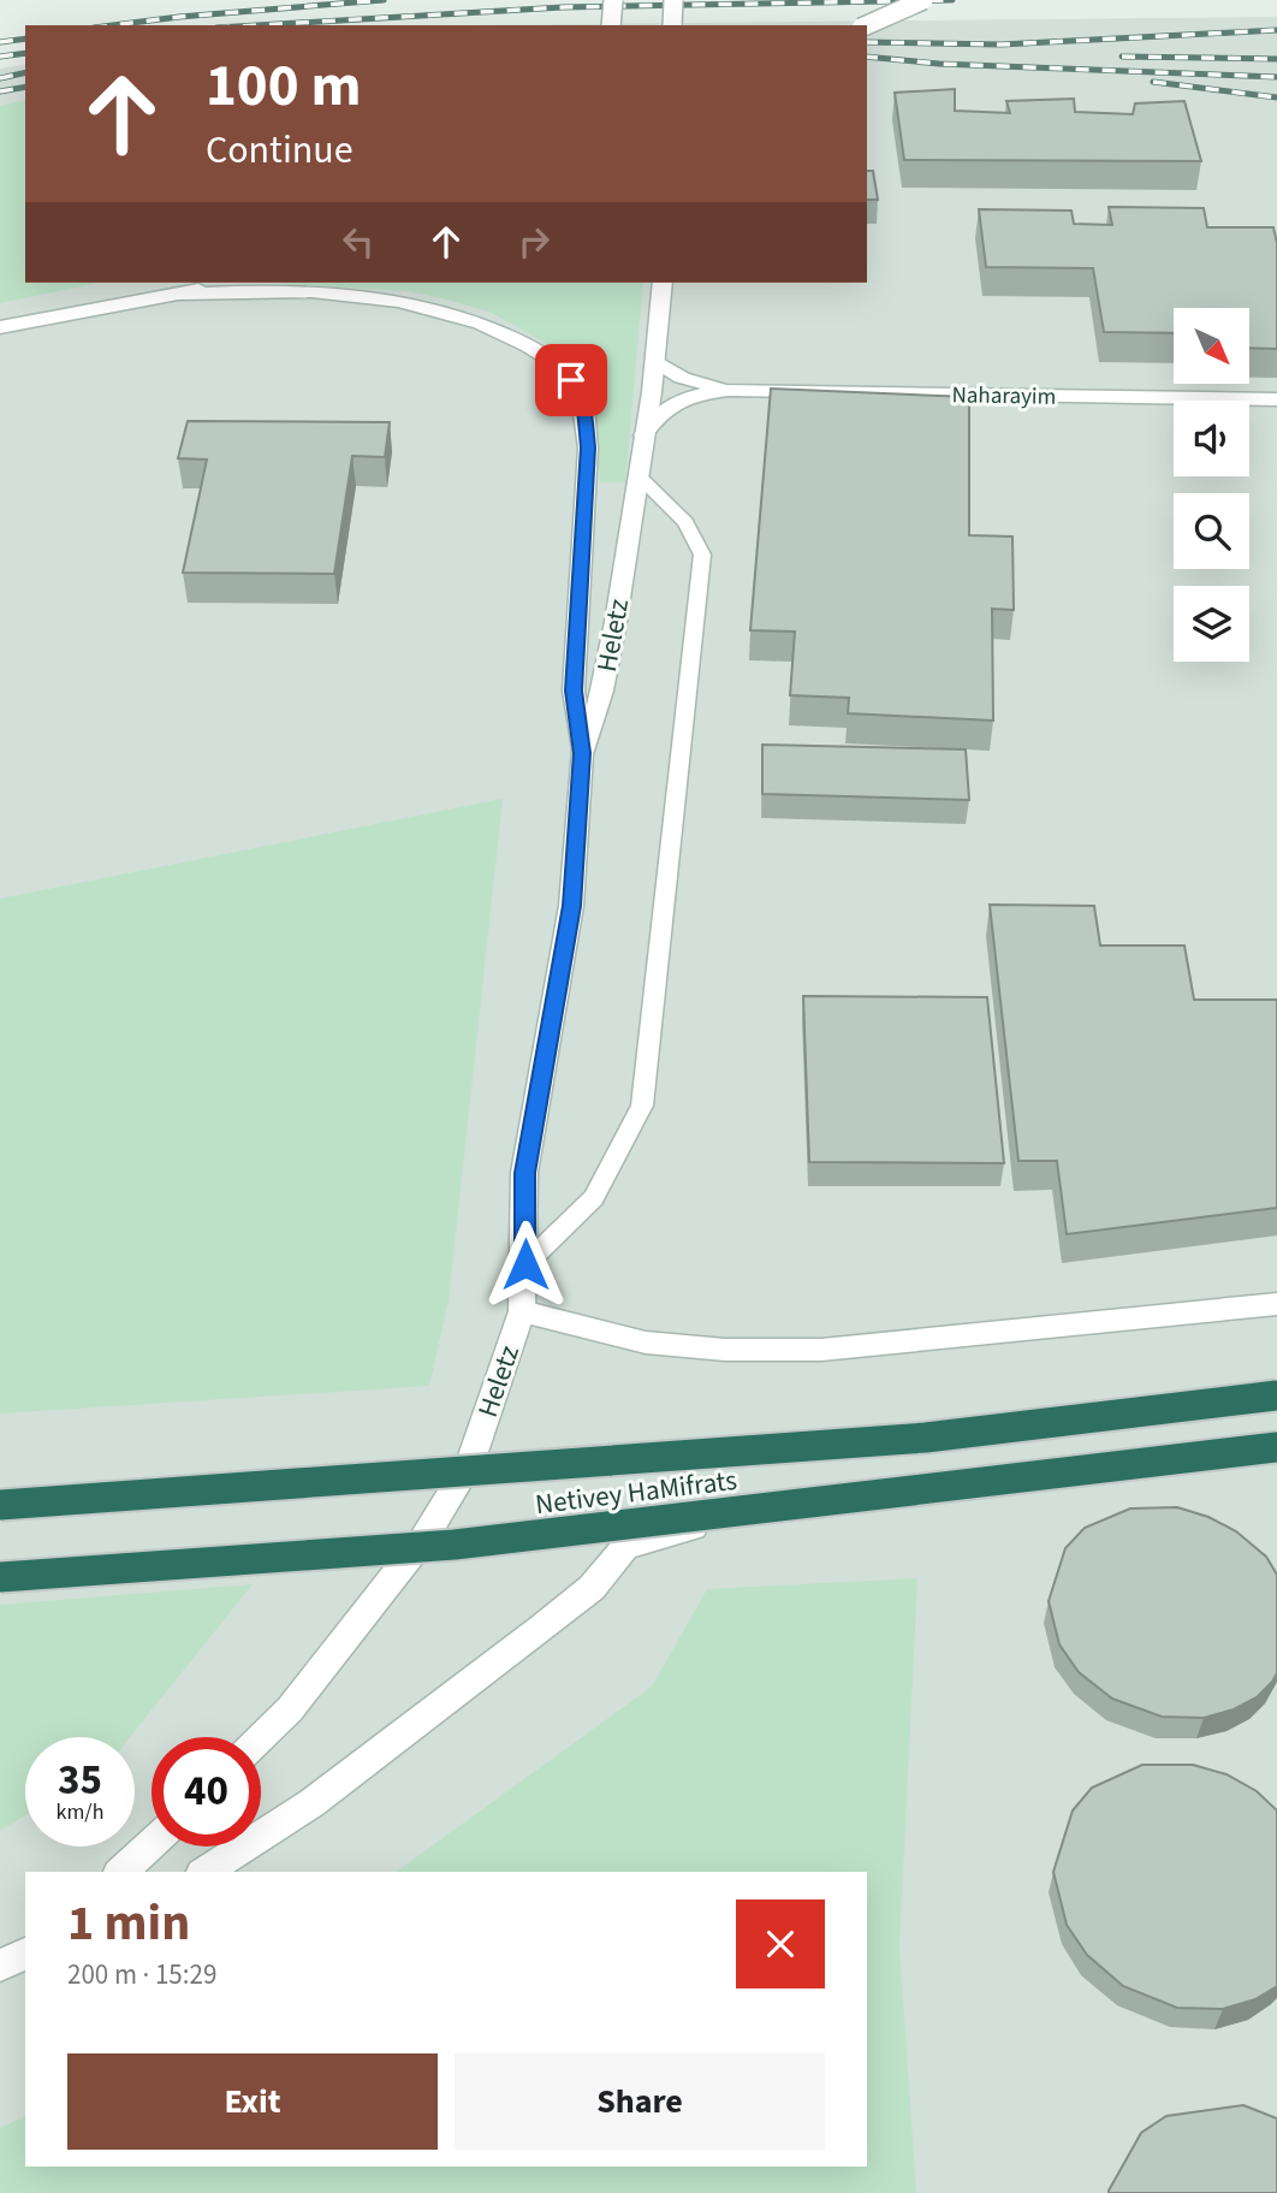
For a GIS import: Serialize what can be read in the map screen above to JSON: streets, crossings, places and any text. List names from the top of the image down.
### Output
{
  "streets": {
    "highway": ["Netivey HaMifrats"],
    "street": ["Naharayim", "Heletz"]
  },
  "north": "bottom right",
  "page": {
    "turn": ["100 m", "Continue"],
    "speed": "35 km/h",
    "limit": "40",
    "heading": ["1 min", "200 m · 15:29"],
    "buttons": ["Exit", "Share"]
  }
}
